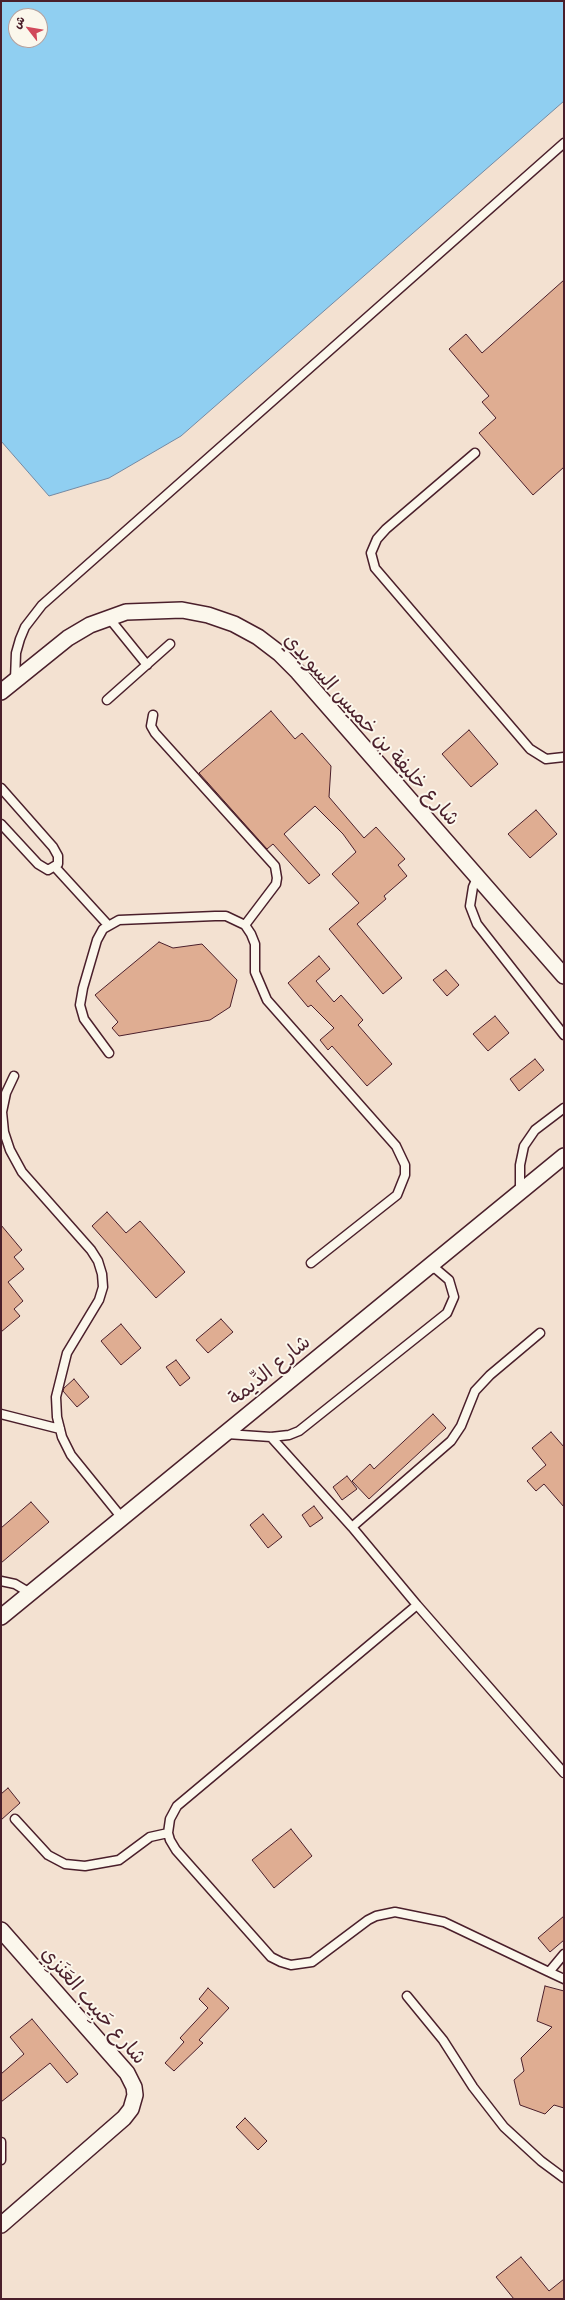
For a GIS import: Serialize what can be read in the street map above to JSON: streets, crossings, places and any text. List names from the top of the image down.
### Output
{
  "streets": {
    "street": ["شارع خليفة بن خميس السويدي", "شارع الدِّيمة", "شارع حَبِيب العَنَزِي"]
  },
  "north": "top left"
}
